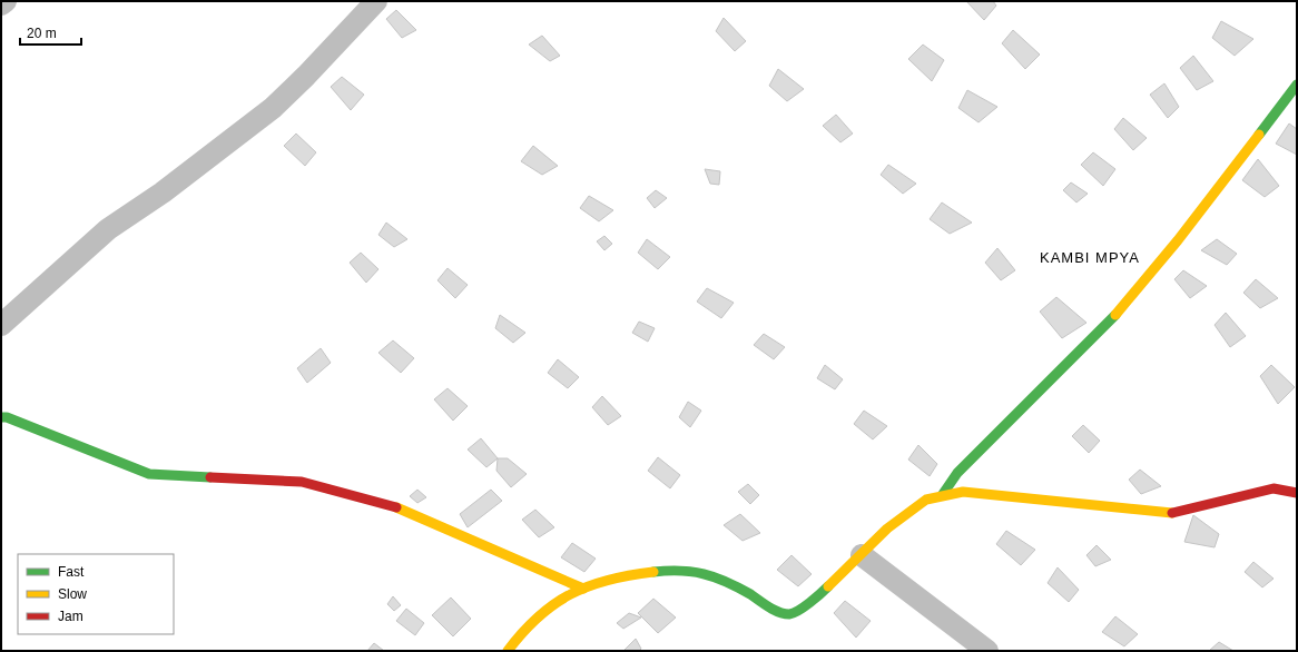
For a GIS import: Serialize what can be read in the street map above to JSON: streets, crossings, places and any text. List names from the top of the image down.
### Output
{
  "districts": ["KAMBI MPYA"],
  "legend": ["Fast", "Slow", "Jam"],
  "scale_bar": "20 m"
}
